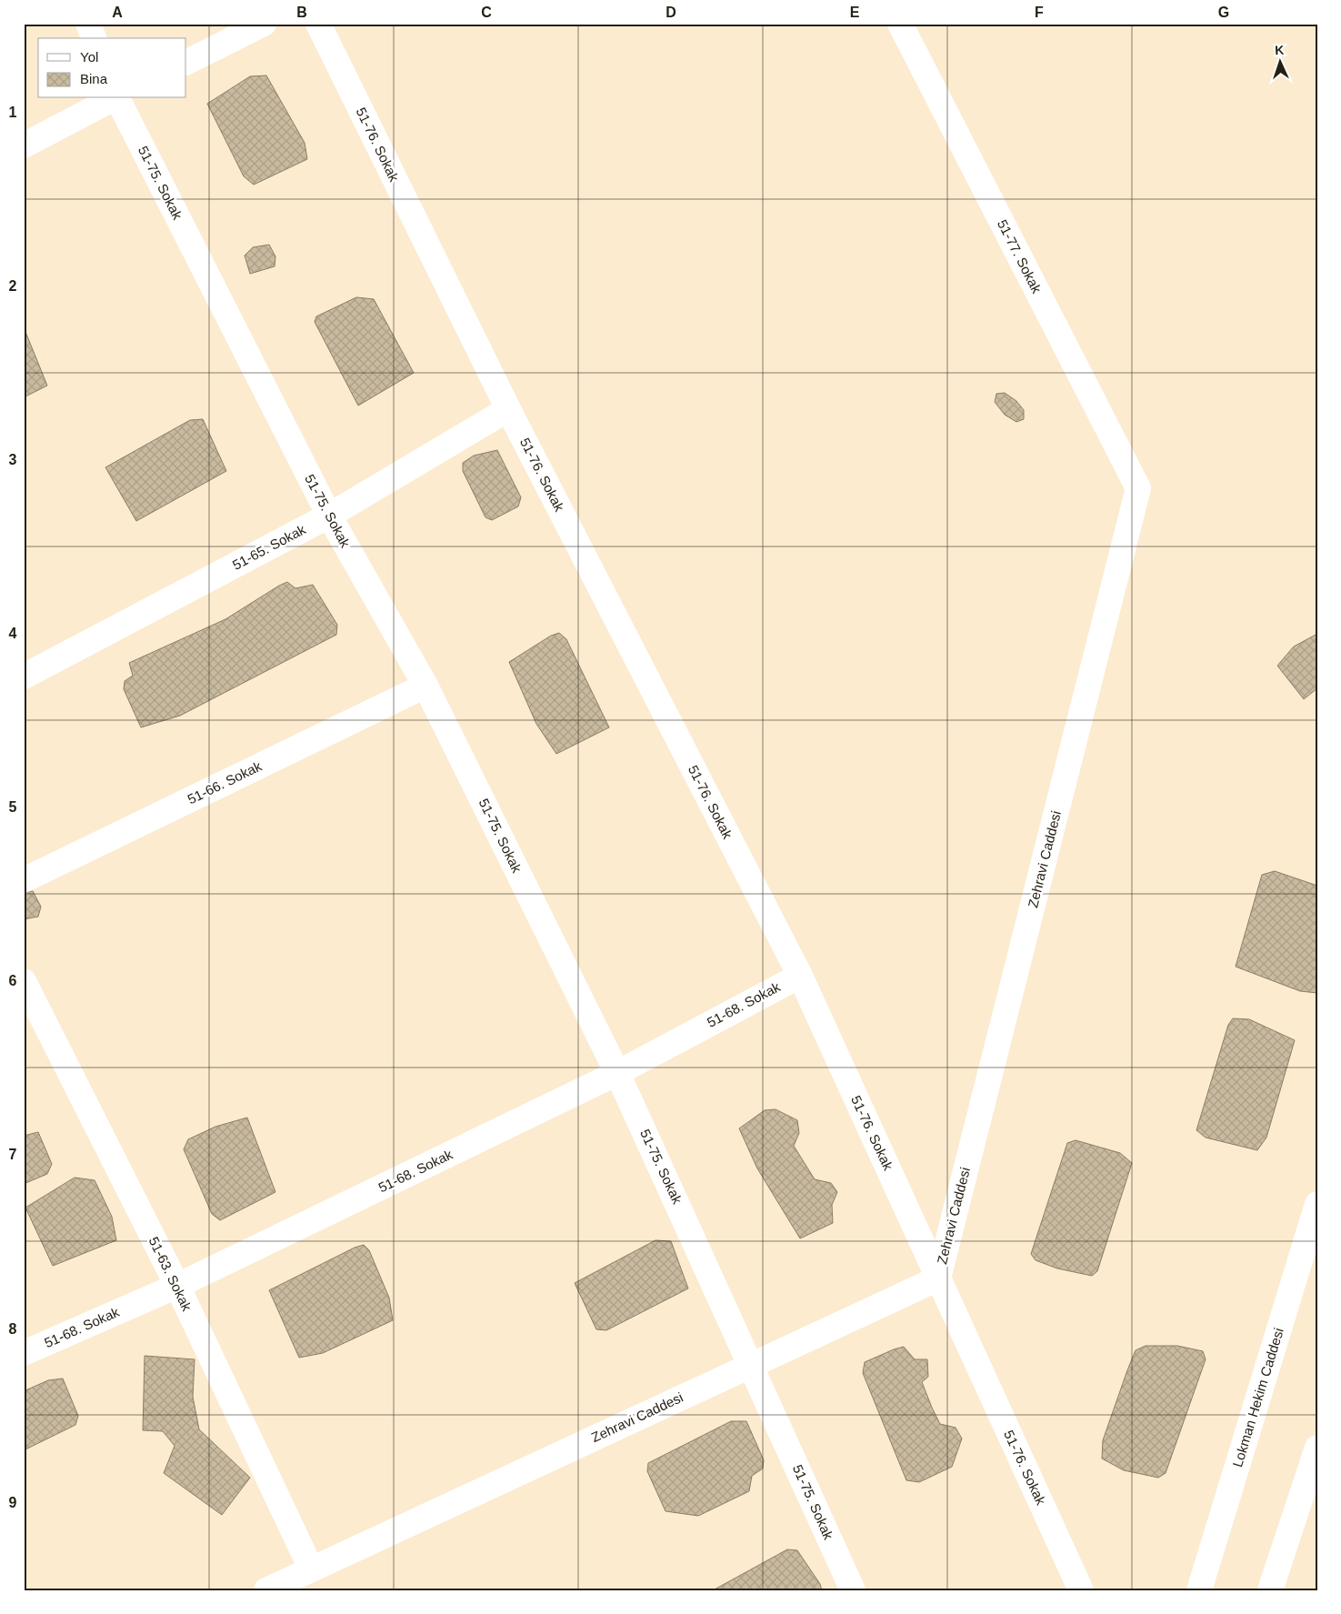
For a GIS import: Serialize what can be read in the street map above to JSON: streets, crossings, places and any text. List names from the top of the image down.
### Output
{
  "streets": {
    "street": [
      "51-76. Sokak",
      "51-75. Sokak",
      "51-77. Sokak",
      "51-65. Sokak",
      "51-66. Sokak",
      "Zehravi Caddesi",
      "51-68. Sokak",
      "51-63. Sokak",
      "Lokman Hekim Caddesi"
    ]
  },
  "crossings": [
    ["51-76. Sokak", "51-65. Sokak"],
    ["51-76. Sokak", "Zehravi Caddesi"],
    ["51-76. Sokak", "51-68. Sokak"],
    ["51-75. Sokak", "51-65. Sokak"],
    ["51-75. Sokak", "51-66. Sokak"],
    ["51-75. Sokak", "Zehravi Caddesi"],
    ["51-75. Sokak", "51-68. Sokak"],
    ["51-77. Sokak", "Zehravi Caddesi"],
    ["Zehravi Caddesi", "51-63. Sokak"],
    ["51-68. Sokak", "51-63. Sokak"]
  ],
  "legend": ["Yol", "Bina"],
  "north": "top",
  "grid": {
    "columns": [
      "A",
      "B",
      "C",
      "D",
      "E",
      "F",
      "G"
    ],
    "rows": [
      "1",
      "2",
      "3",
      "4",
      "5",
      "6",
      "7",
      "8",
      "9"
    ]
  }
}
